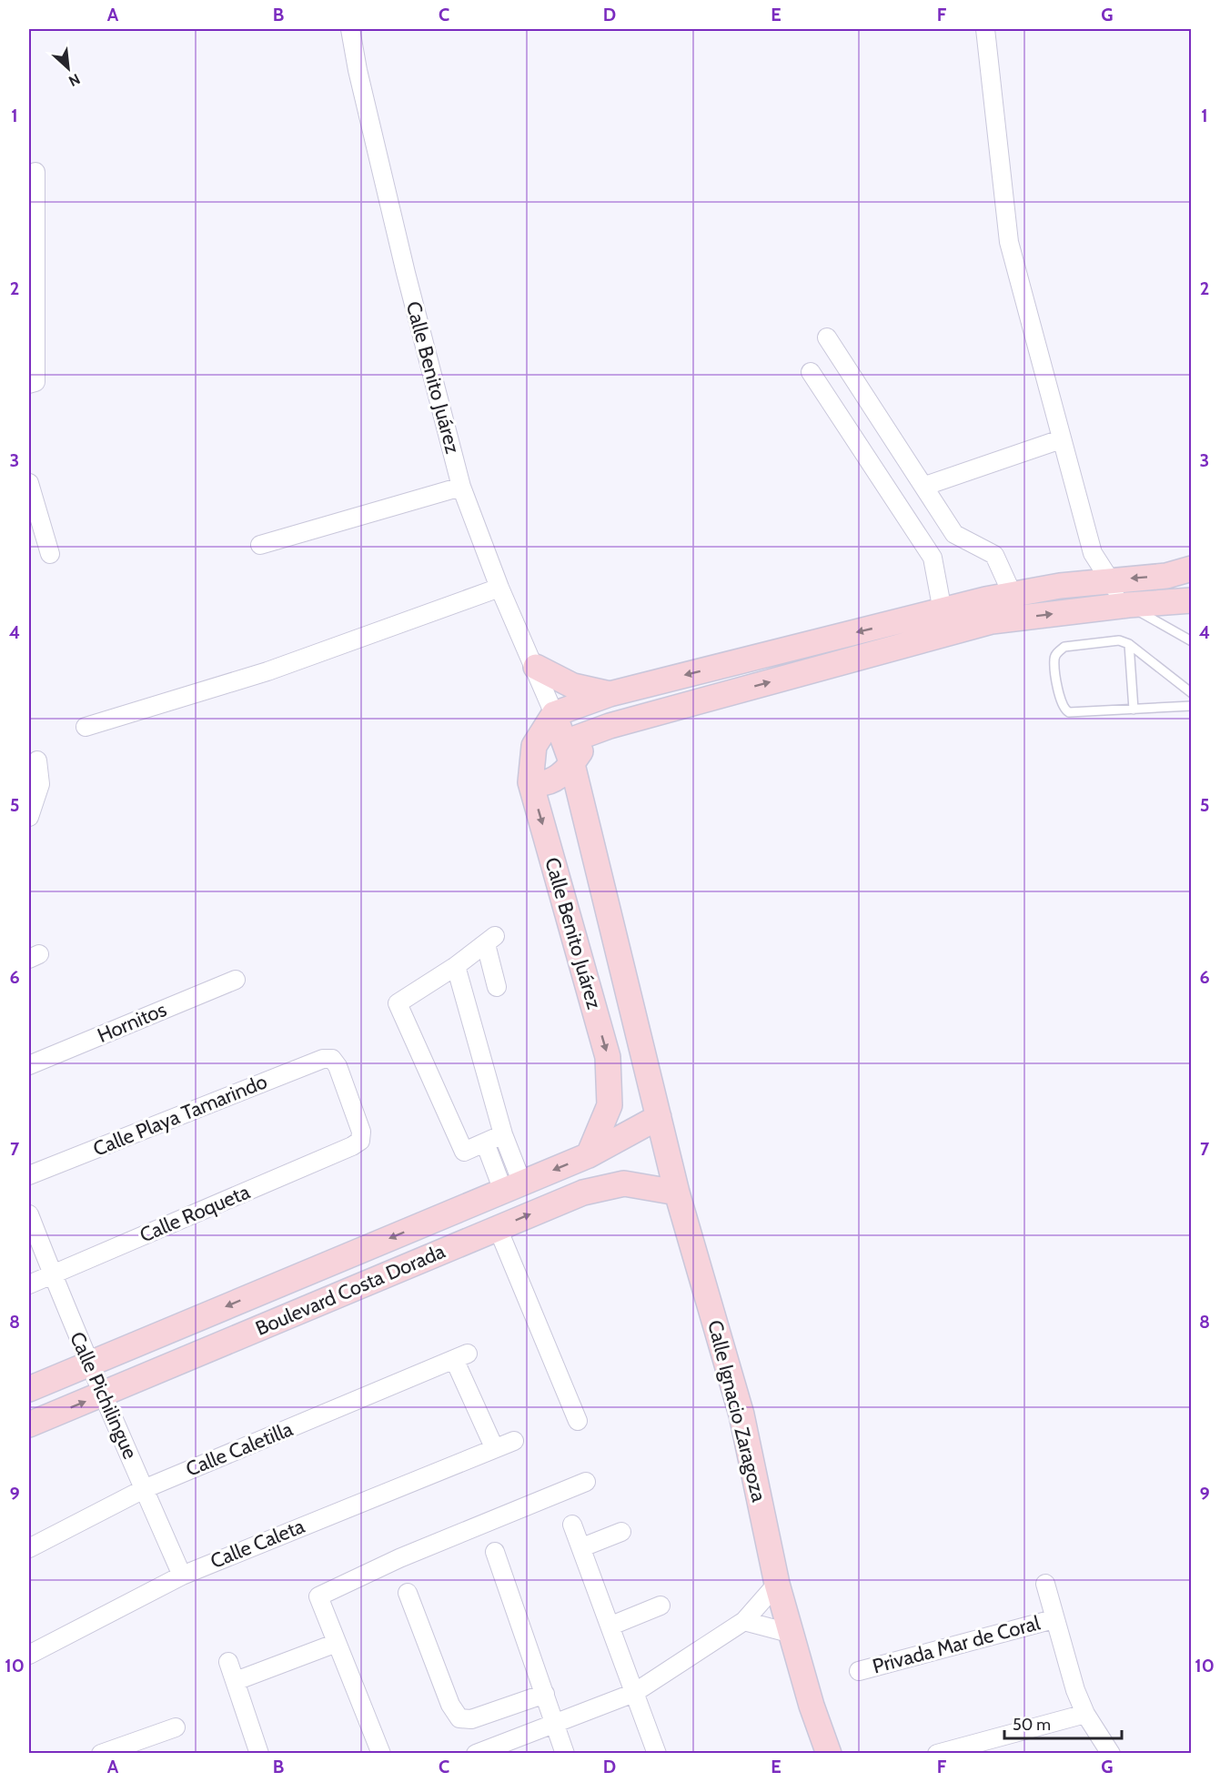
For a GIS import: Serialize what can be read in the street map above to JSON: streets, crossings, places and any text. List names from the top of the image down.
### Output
{
  "streets": {
    "main road": ["Calle Benito Juárez", "Boulevard Costa Dorada", "Calle Ignacio Zaragoza"],
    "street": [
      "Hornitos",
      "Calle Playa Tamarindo",
      "Calle Roqueta",
      "Calle Pichilingue",
      "Calle Caletilla",
      "Calle Caleta",
      "Privada Mar de Coral"
    ]
  },
  "crossings": [
    ["Calle Benito Juárez", "Boulevard Costa Dorada"],
    ["Calle Benito Juárez", "Calle Ignacio Zaragoza"],
    ["Calle Playa Tamarindo", "Calle Roqueta"],
    ["Calle Roqueta", "Calle Pichilingue"],
    ["Boulevard Costa Dorada", "Calle Pichilingue"],
    ["Boulevard Costa Dorada", "Calle Ignacio Zaragoza"],
    ["Calle Pichilingue", "Calle Caletilla"],
    ["Calle Pichilingue", "Calle Caleta"],
    ["Calle Caletilla", "Calle Caleta"]
  ],
  "scale_bar": "50 m",
  "north": "bottom right",
  "grid": {
    "columns": [
      "A",
      "B",
      "C",
      "D",
      "E",
      "F",
      "G"
    ],
    "rows": [
      "1",
      "2",
      "3",
      "4",
      "5",
      "6",
      "7",
      "8",
      "9",
      "10"
    ]
  }
}
